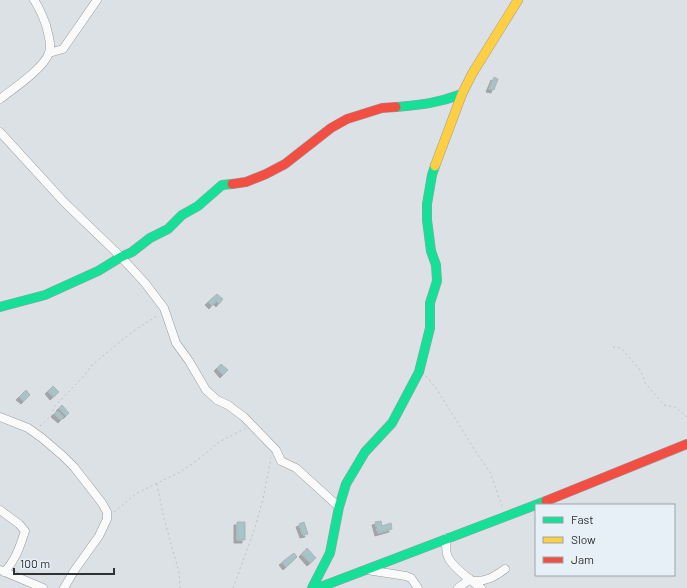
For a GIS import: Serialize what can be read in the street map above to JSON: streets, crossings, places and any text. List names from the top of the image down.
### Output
{
  "legend": ["Fast", "Slow", "Jam"],
  "scale_bar": "100 m"
}
